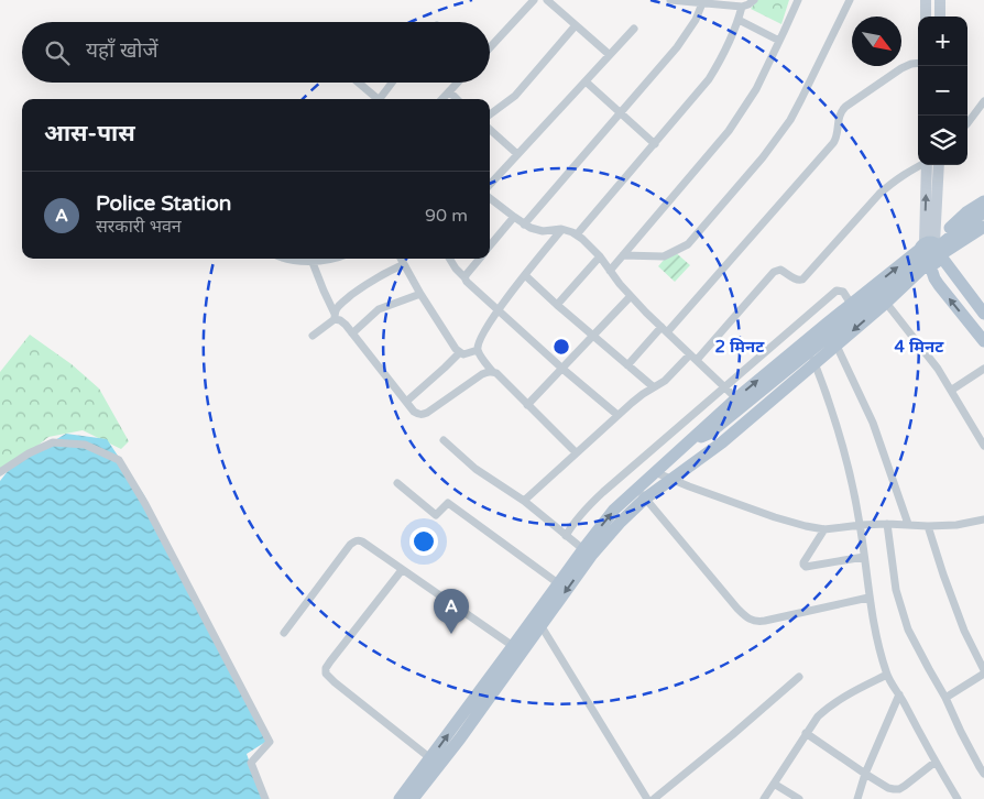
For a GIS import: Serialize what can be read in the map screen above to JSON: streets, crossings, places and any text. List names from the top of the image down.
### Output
{
  "north": "bottom right",
  "page": {
    "map_buttons": ["+", "−"],
    "search": "यहाँ खोजें",
    "heading": "आस-पास",
    "list": [
      {
        "mark": "A",
        "name": "Police Station",
        "note": "सरकारी भवन",
        "value": "90 m"
      }
    ],
    "pins": "A"
  },
  "rings": ["2 मिनट", "4 मिनट"]
}
